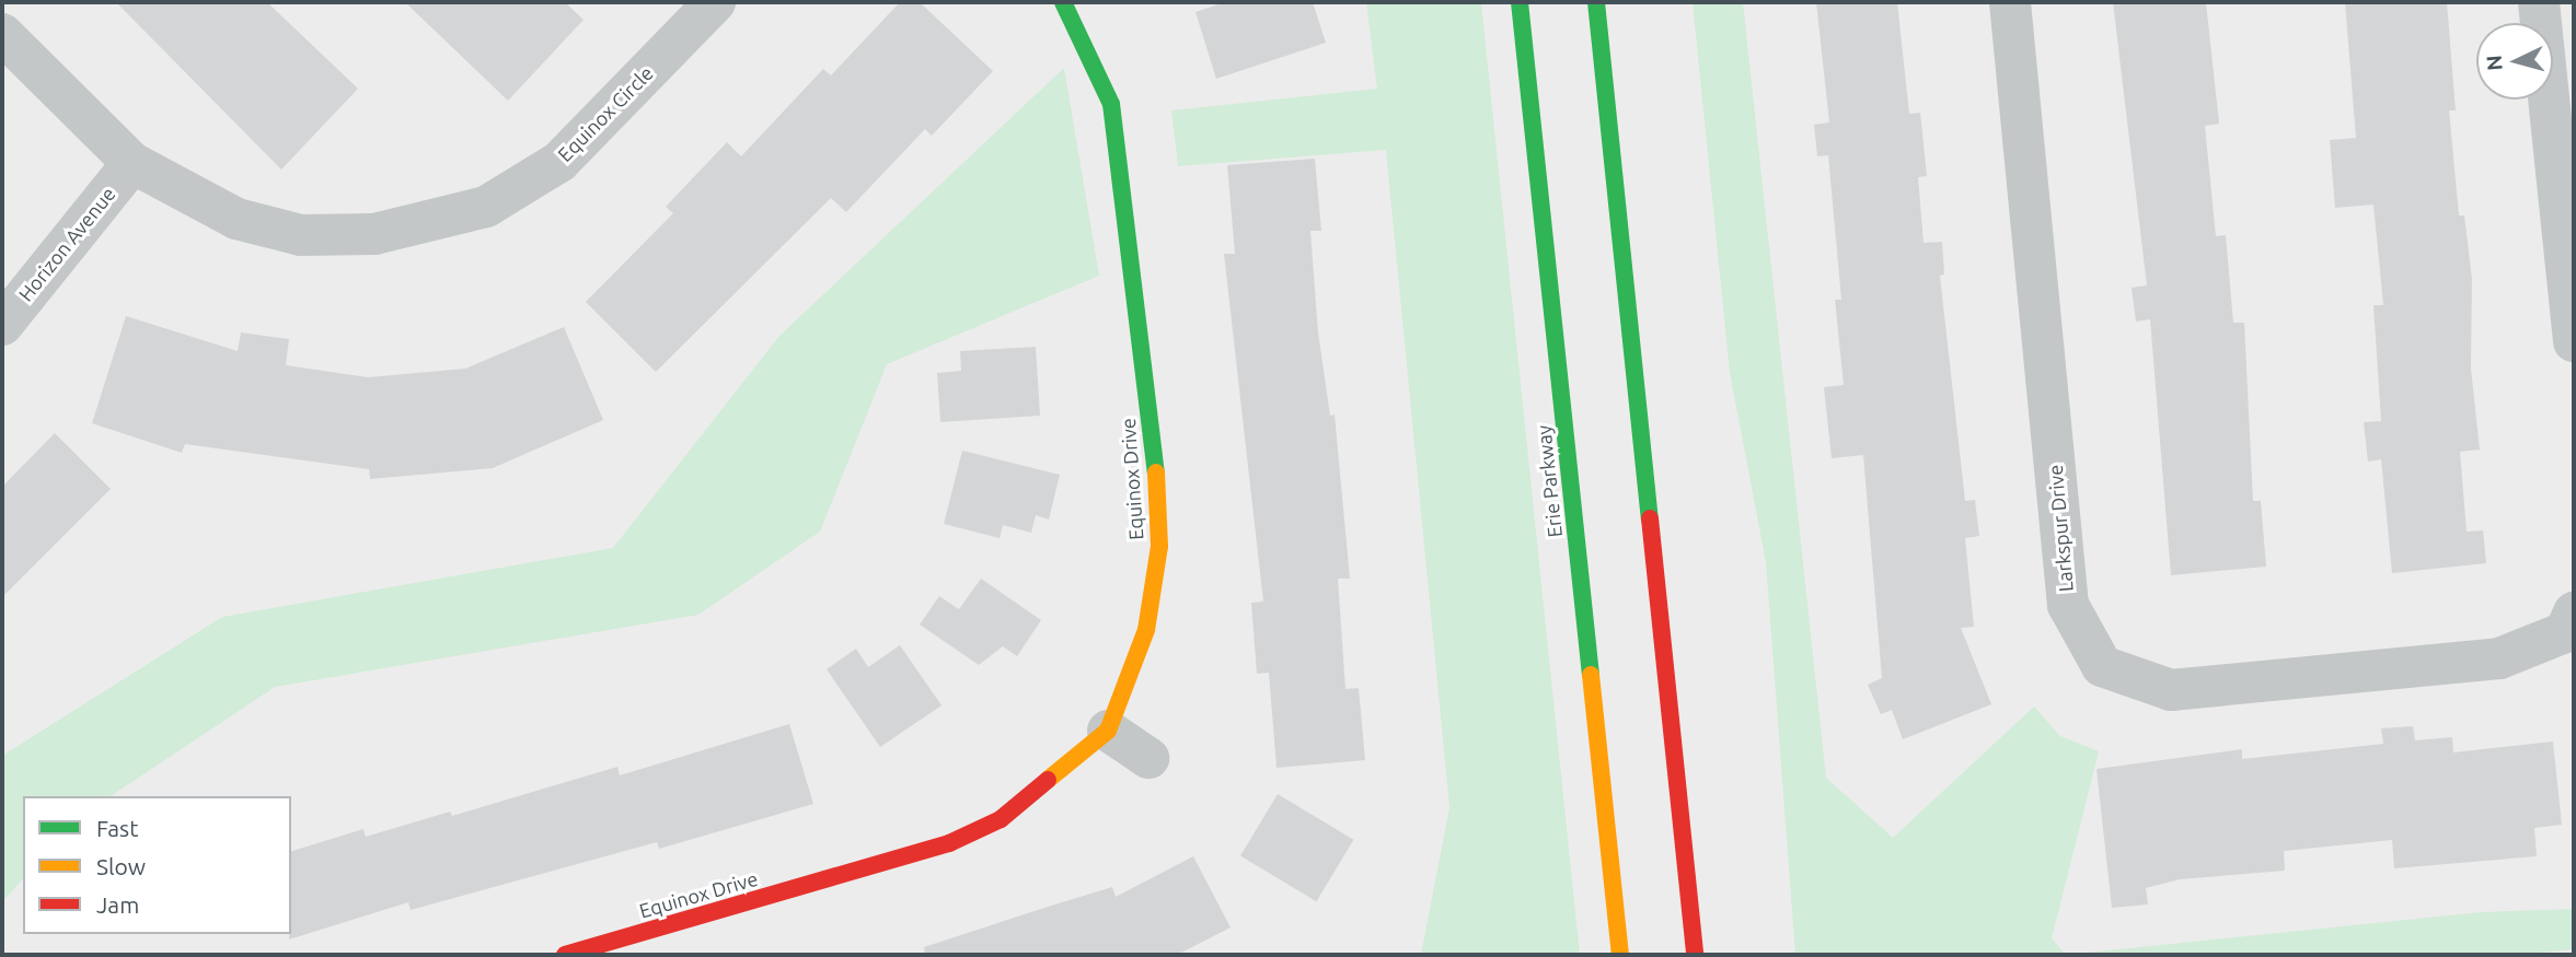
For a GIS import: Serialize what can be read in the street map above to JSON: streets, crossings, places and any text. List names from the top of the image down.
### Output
{
  "streets": {
    "main road": ["Equinox Drive", "Erie Parkway"],
    "street": ["Equinox Circle", "Horizon Avenue", "Larkspur Drive"]
  },
  "crossings": [
    ["Equinox Circle", "Horizon Avenue"]
  ],
  "legend": ["Fast", "Slow", "Jam"],
  "north": "left"
}
